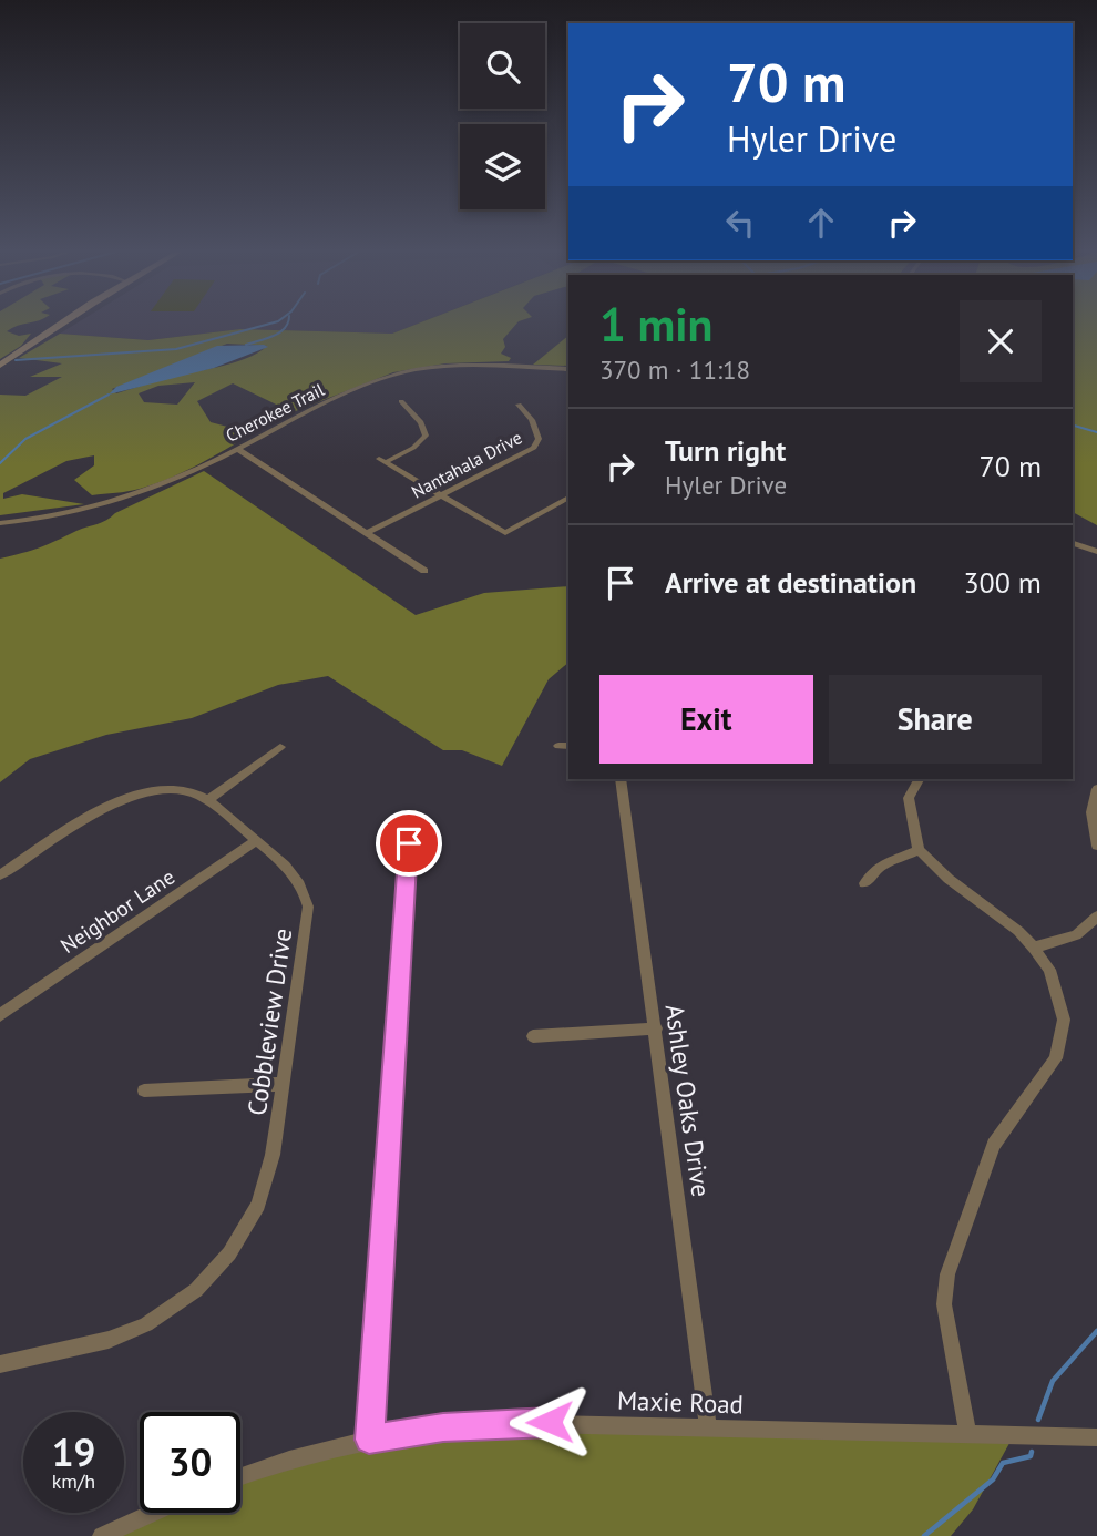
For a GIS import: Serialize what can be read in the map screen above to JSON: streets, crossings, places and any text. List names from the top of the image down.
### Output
{
  "streets": {
    "street": [
      "Cherokee Trail",
      "Nantahala Drive",
      "Neighbor Lane",
      "Cobbleview Drive",
      "Ashley Oaks Drive",
      "Maxie Road"
    ]
  },
  "crossings": [
    ["Neighbor Lane", "Cobbleview Drive"],
    ["Ashley Oaks Drive", "Maxie Road"]
  ],
  "page": {
    "turn": ["70 m", "Hyler Drive"],
    "heading": ["1 min", "370 m · 11:18"],
    "list": [
      {
        "name": "Turn right",
        "note": "Hyler Drive",
        "value": "70 m"
      },
      {
        "name": "Arrive at destination",
        "value": "300 m"
      }
    ],
    "buttons": ["Exit", "Share"],
    "speed": "19 km/h",
    "limit": "30"
  }
}
